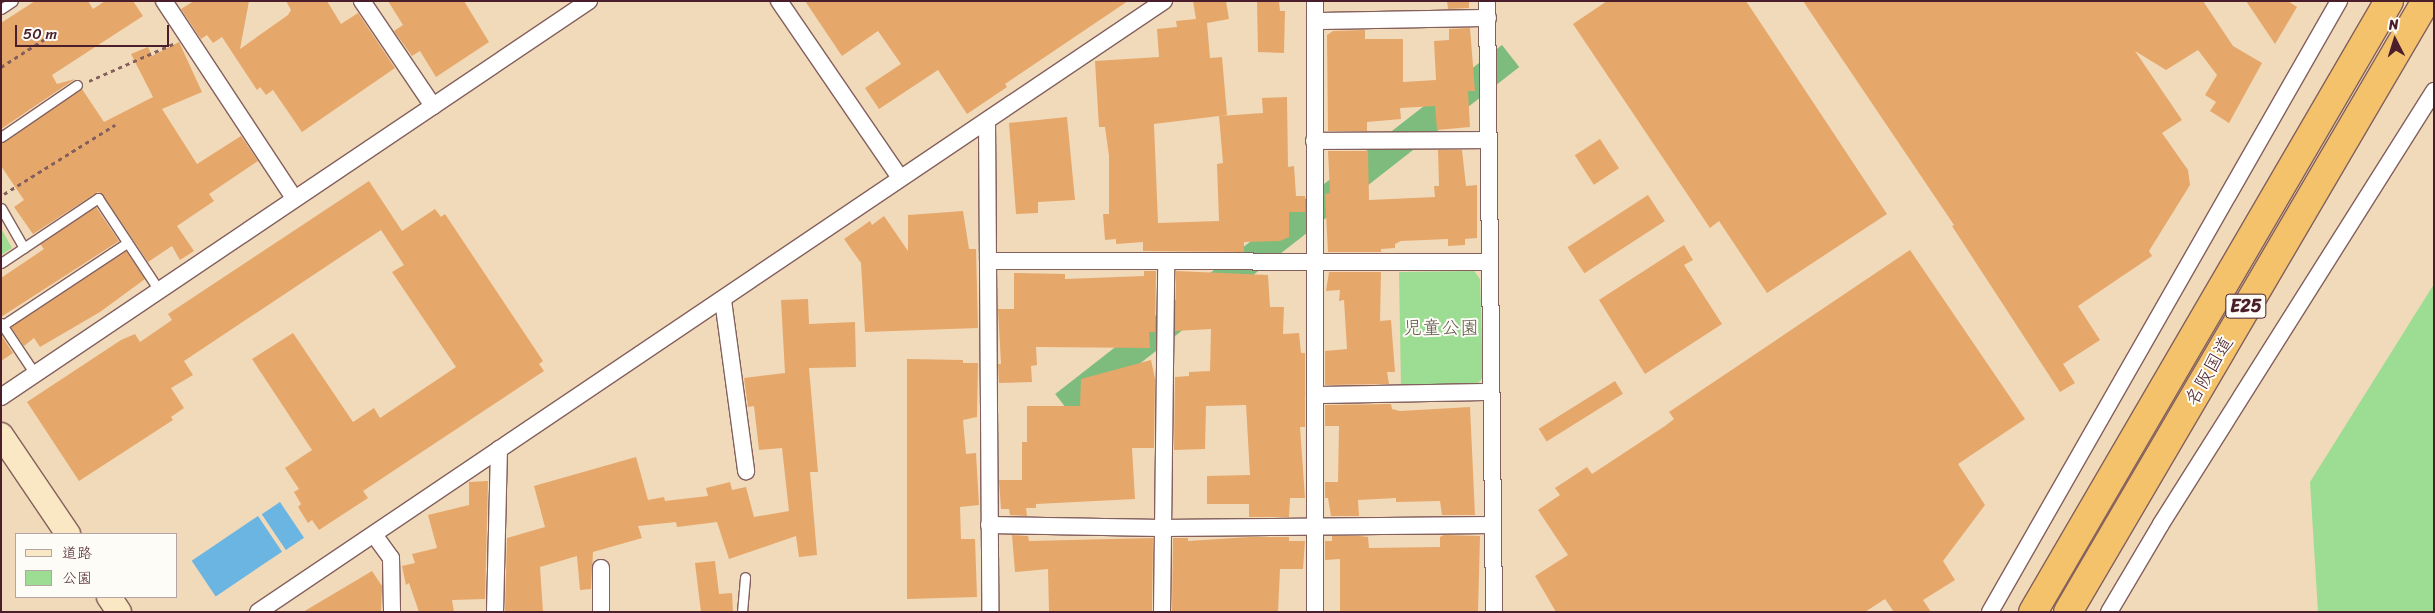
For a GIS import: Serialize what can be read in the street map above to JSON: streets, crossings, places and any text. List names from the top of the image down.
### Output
{
  "streets": {
    "highway": ["E25", "名阪国道"]
  },
  "parks": ["児童公園"],
  "legend": ["道路", "公園"],
  "scale_bar": "50 m",
  "north": "top"
}
